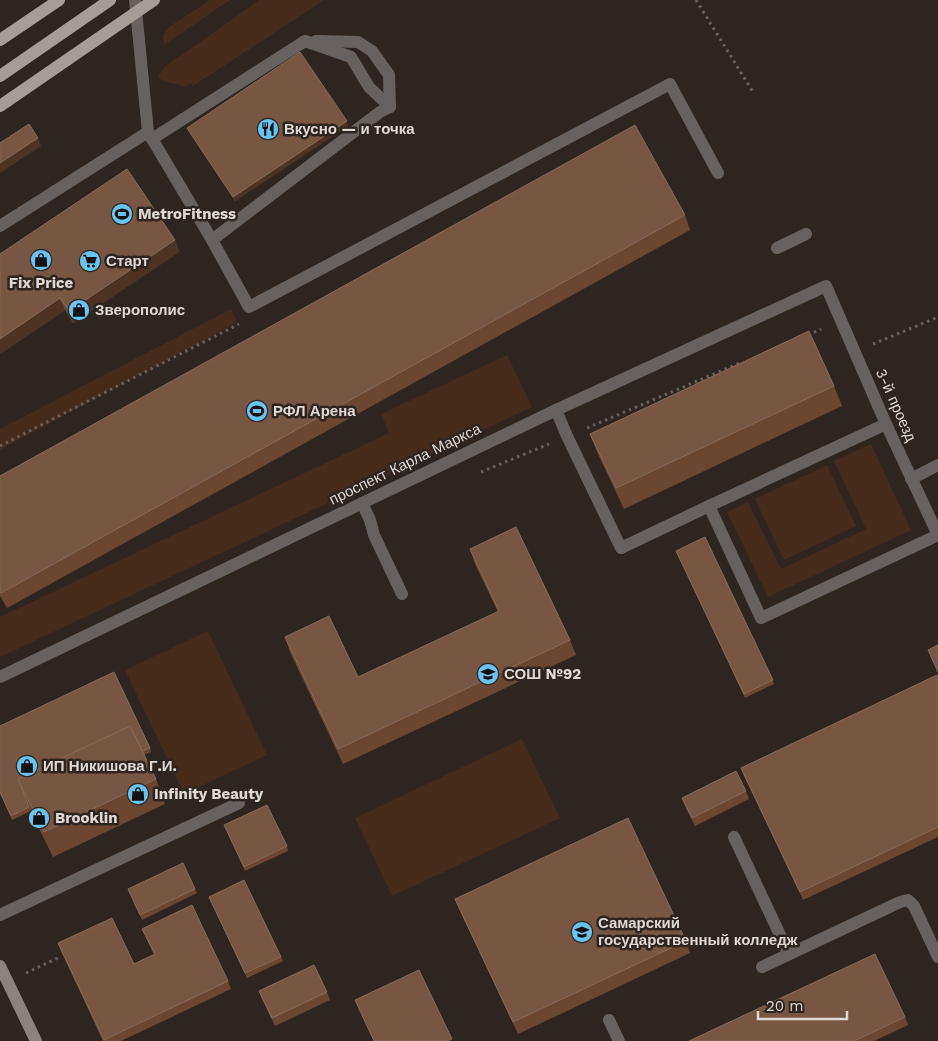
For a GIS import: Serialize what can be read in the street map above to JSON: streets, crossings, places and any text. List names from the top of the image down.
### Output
{
  "streets": {
    "street": ["3-й проезд", "проспект Карла Маркса"]
  },
  "crossings": [
    ["3-й проезд", "проспект Карла Маркса"]
  ],
  "places": {
    "restaurant": ["Вкусно — и точка"],
    "sports": ["MetroFitness", "РФЛ Арена"],
    "shop": [
      "Fix Price",
      "Зверополис",
      "ИП Никишова Г.И.",
      "Infinity Beauty",
      "Brooklin"
    ],
    "supermarket": ["Старт"],
    "school or university": ["СОШ №92", "Самарский государственный колледж"]
  },
  "scale_bar": "20 m"
}
